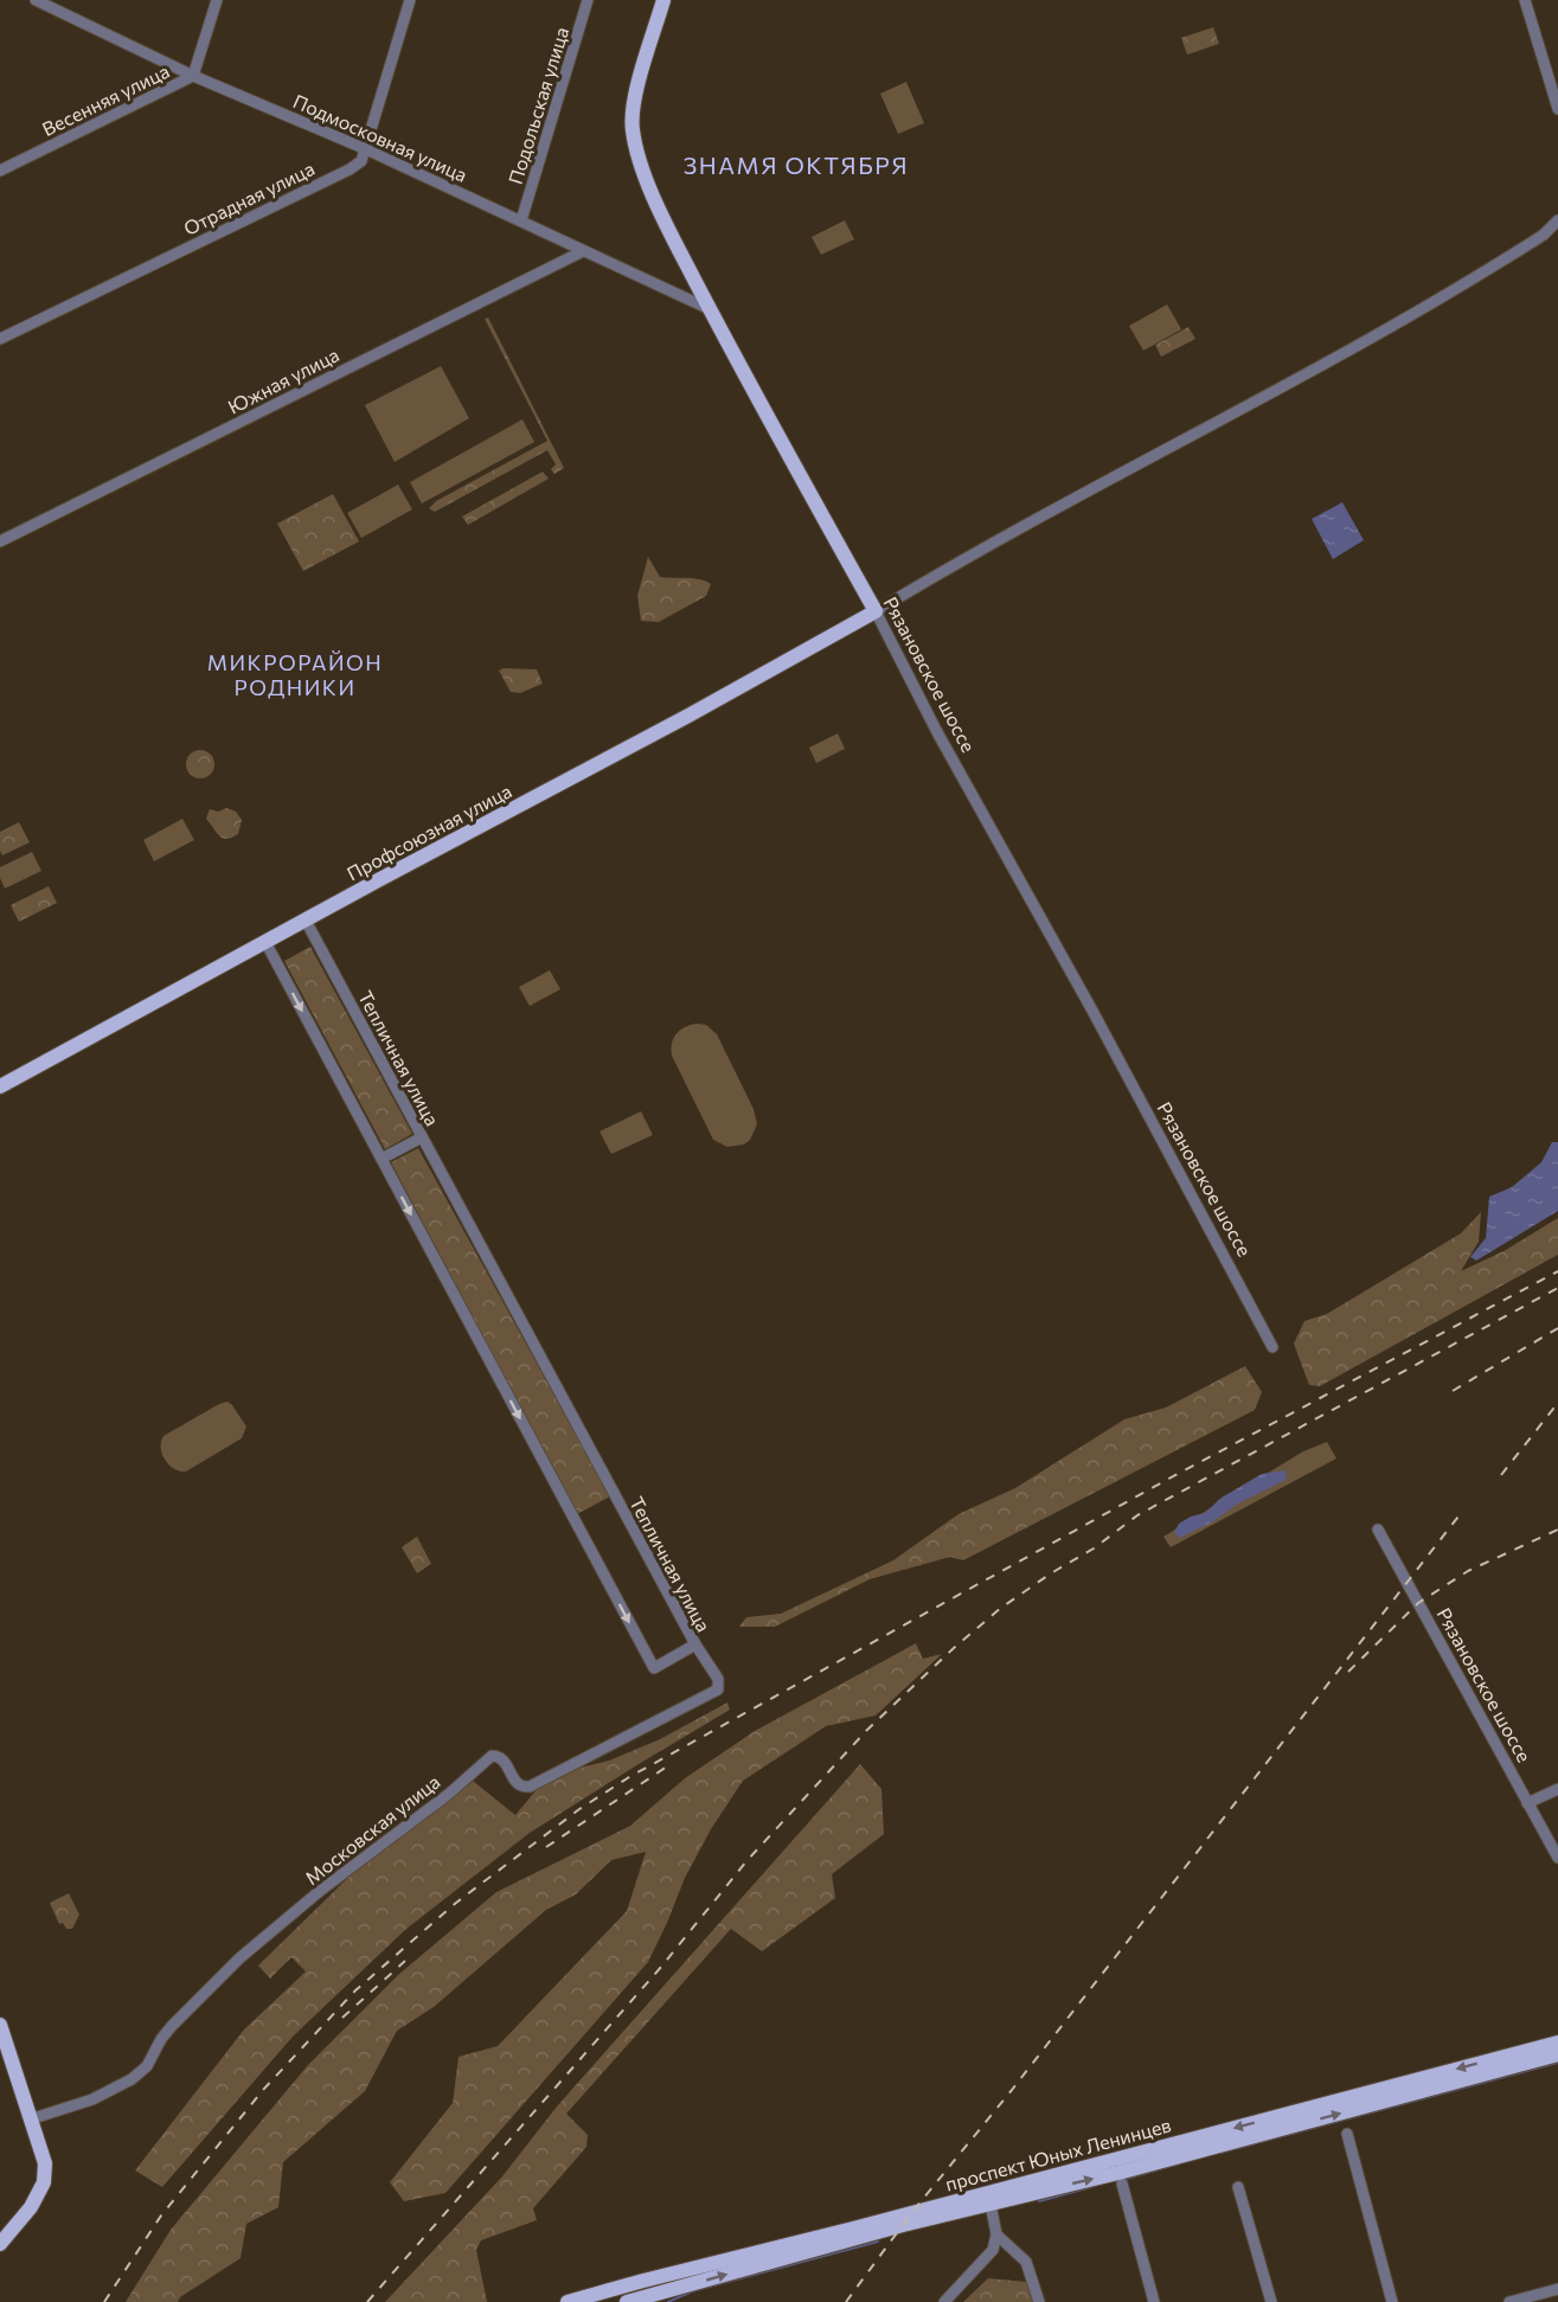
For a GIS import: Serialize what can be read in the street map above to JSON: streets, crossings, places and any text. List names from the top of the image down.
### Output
{
  "streets": {
    "main road": ["Рязановское шоссе", "Профсоюзная улица", "проспект Юных Ленинцев"],
    "street": [
      "Весенняя улица",
      "Подольская улица",
      "Подмосковная улица",
      "Отрадная улица",
      "Южная улица",
      "Тепличная улица",
      "Московская улица"
    ]
  },
  "crossings": [
    ["Весенняя улица", "Подмосковная улица"],
    ["Подольская улица", "Подмосковная улица"],
    ["Подмосковная улица", "Отрадная улица"],
    ["Подмосковная улица", "Южная улица"],
    ["Подмосковная улица", "Рязановское шоссе"],
    ["Рязановское шоссе", "Профсоюзная улица"],
    ["Профсоюзная улица", "Тепличная улица"],
    ["Тепличная улица", "Московская улица"]
  ],
  "districts": ["ЗНАМЯ ОКТЯБРЯ", "МИКРОРАЙОН РОДНИКИ"]
}
